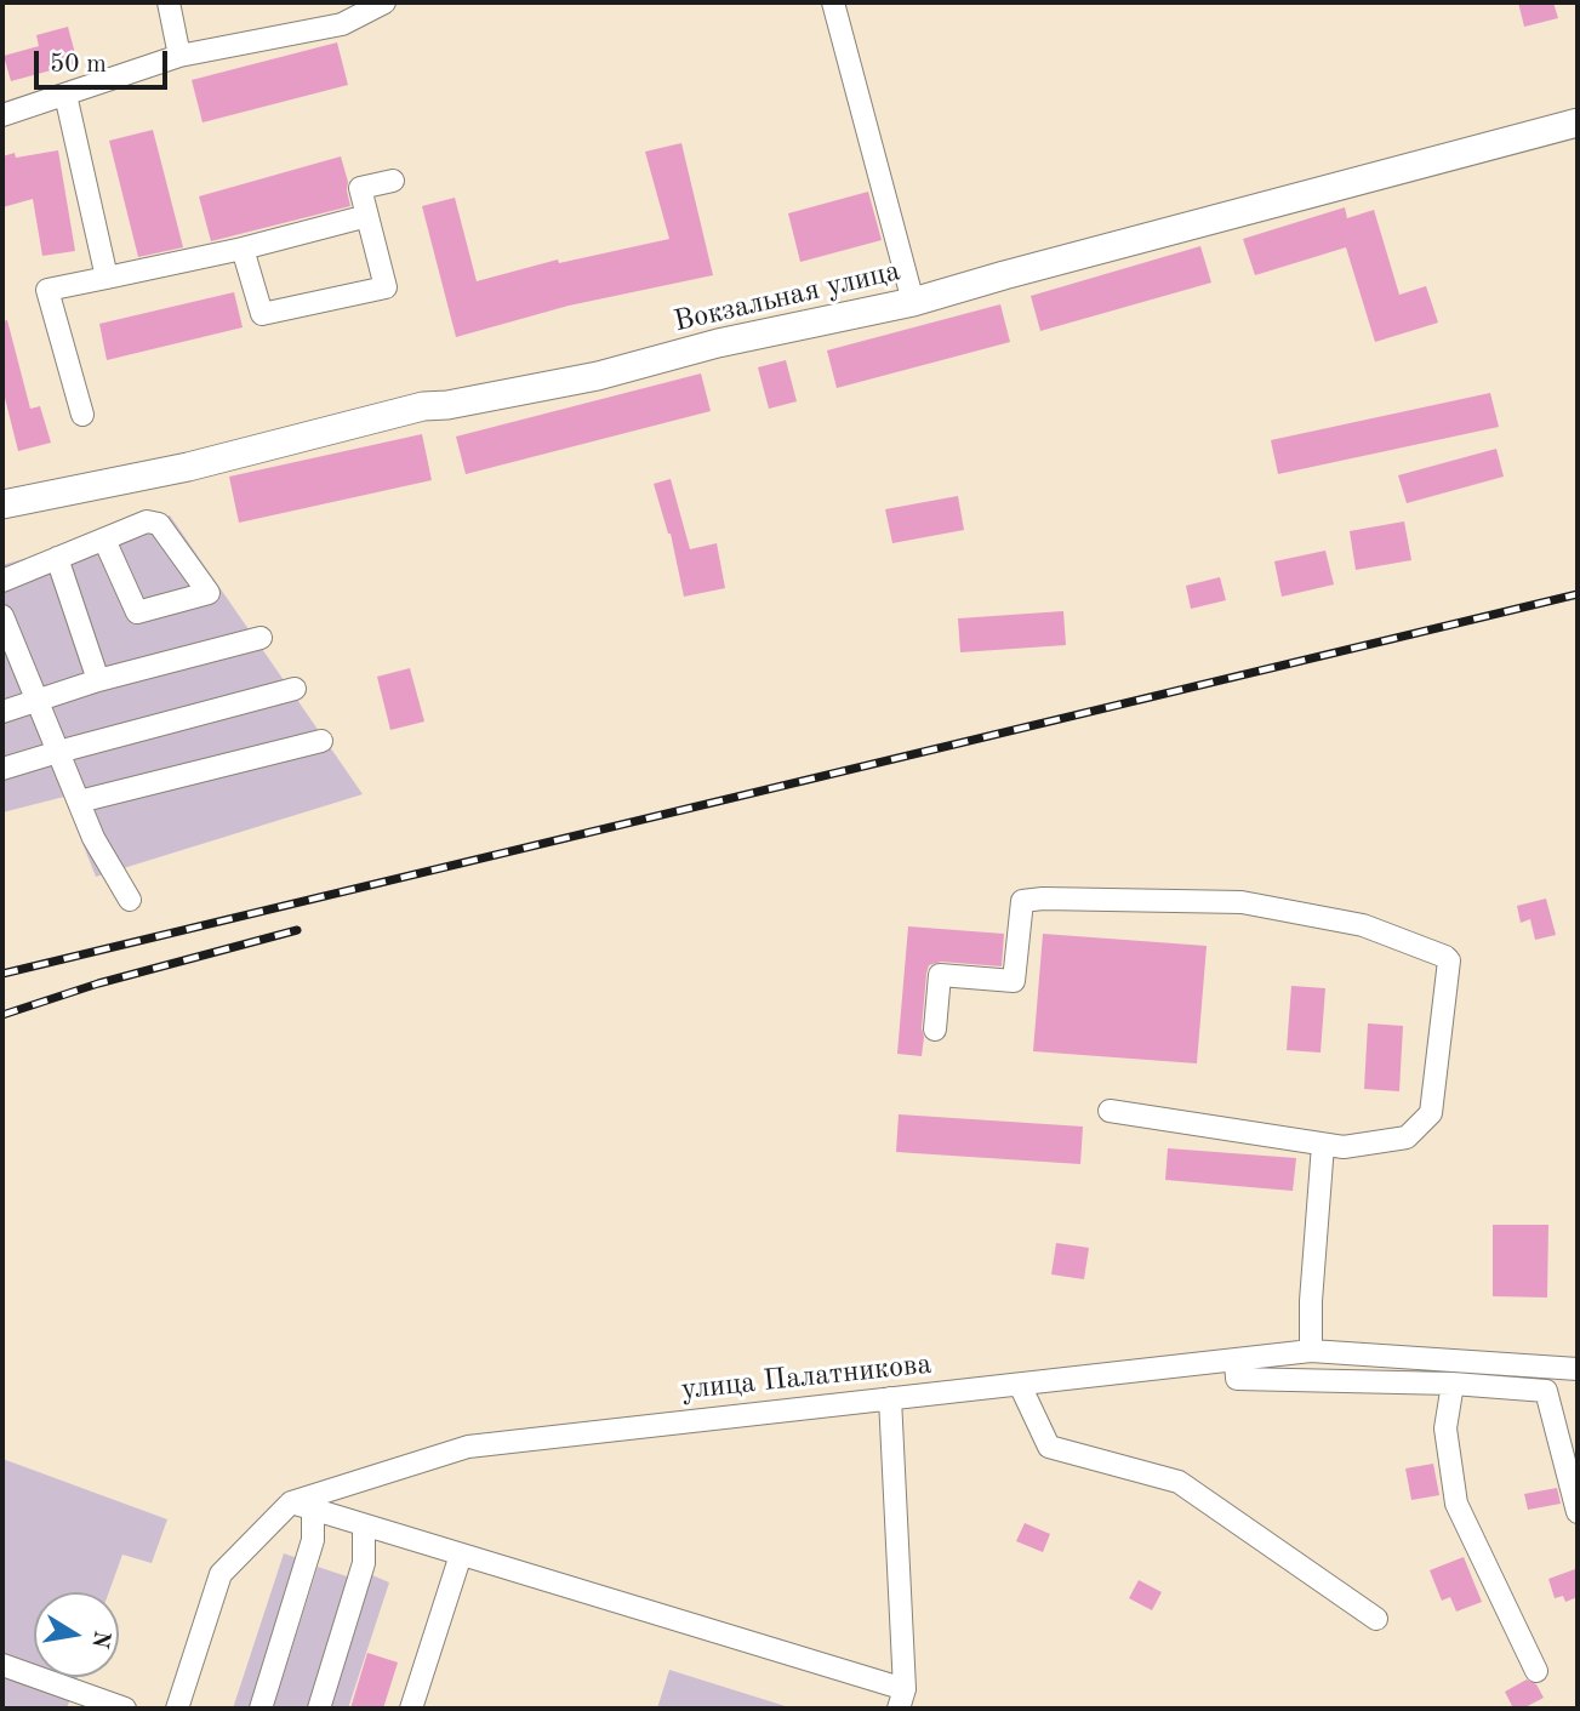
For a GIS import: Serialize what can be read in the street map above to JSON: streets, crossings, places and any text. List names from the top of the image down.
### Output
{
  "streets": {
    "main road": ["Вокзальная улица"],
    "street": ["улица Палатникова"]
  },
  "scale_bar": "50 m",
  "north": "right"
}
